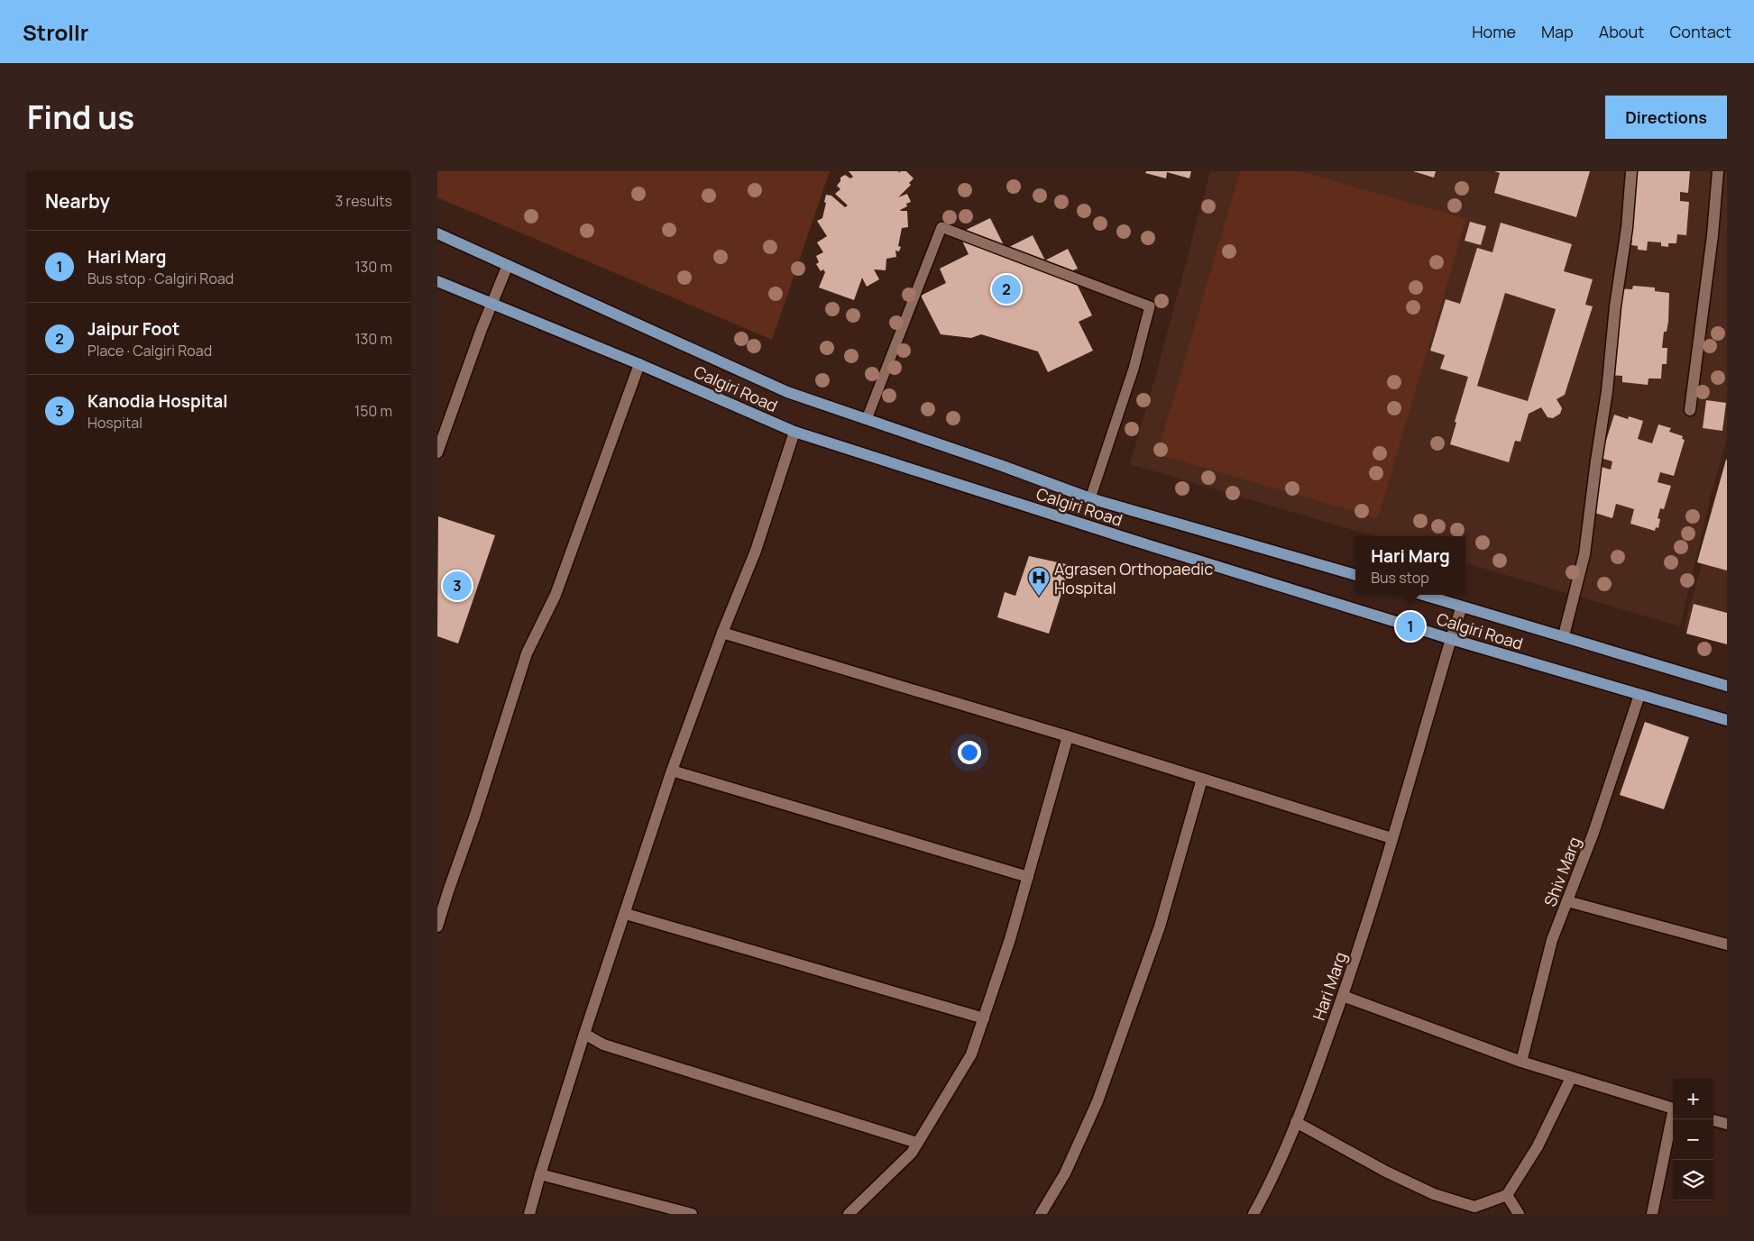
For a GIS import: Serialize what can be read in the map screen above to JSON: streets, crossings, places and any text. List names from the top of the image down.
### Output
{
  "streets": {
    "main road": ["Calgiri Road"],
    "street": ["Shiv Marg", "Hari Marg"]
  },
  "crossings": [
    ["Calgiri Road", "Shiv Marg"],
    ["Calgiri Road", "Hari Marg"]
  ],
  "places": {
    "hospital": ["Agrasen Orthopaedic Hospital"]
  },
  "page": {
    "header": "Strollr",
    "nav": [
      "Home",
      "Map",
      "About",
      "Contact"
    ],
    "title": "Find us",
    "buttons": "Directions",
    "heading": ["Nearby", "3 results"],
    "list": [
      {
        "mark": "1",
        "name": "Hari Marg",
        "note": "Bus stop · Calgiri Road",
        "value": "130 m"
      },
      {
        "mark": "2",
        "name": "Jaipur Foot",
        "note": "Place · Calgiri Road",
        "value": "130 m"
      },
      {
        "mark": "3",
        "name": "Kanodia Hospital",
        "note": "Hospital",
        "value": "150 m"
      }
    ],
    "pins": ["2", "3", "1"],
    "popup": ["Hari Marg", "Bus stop"],
    "map_buttons": ["+", "−"]
  }
}
